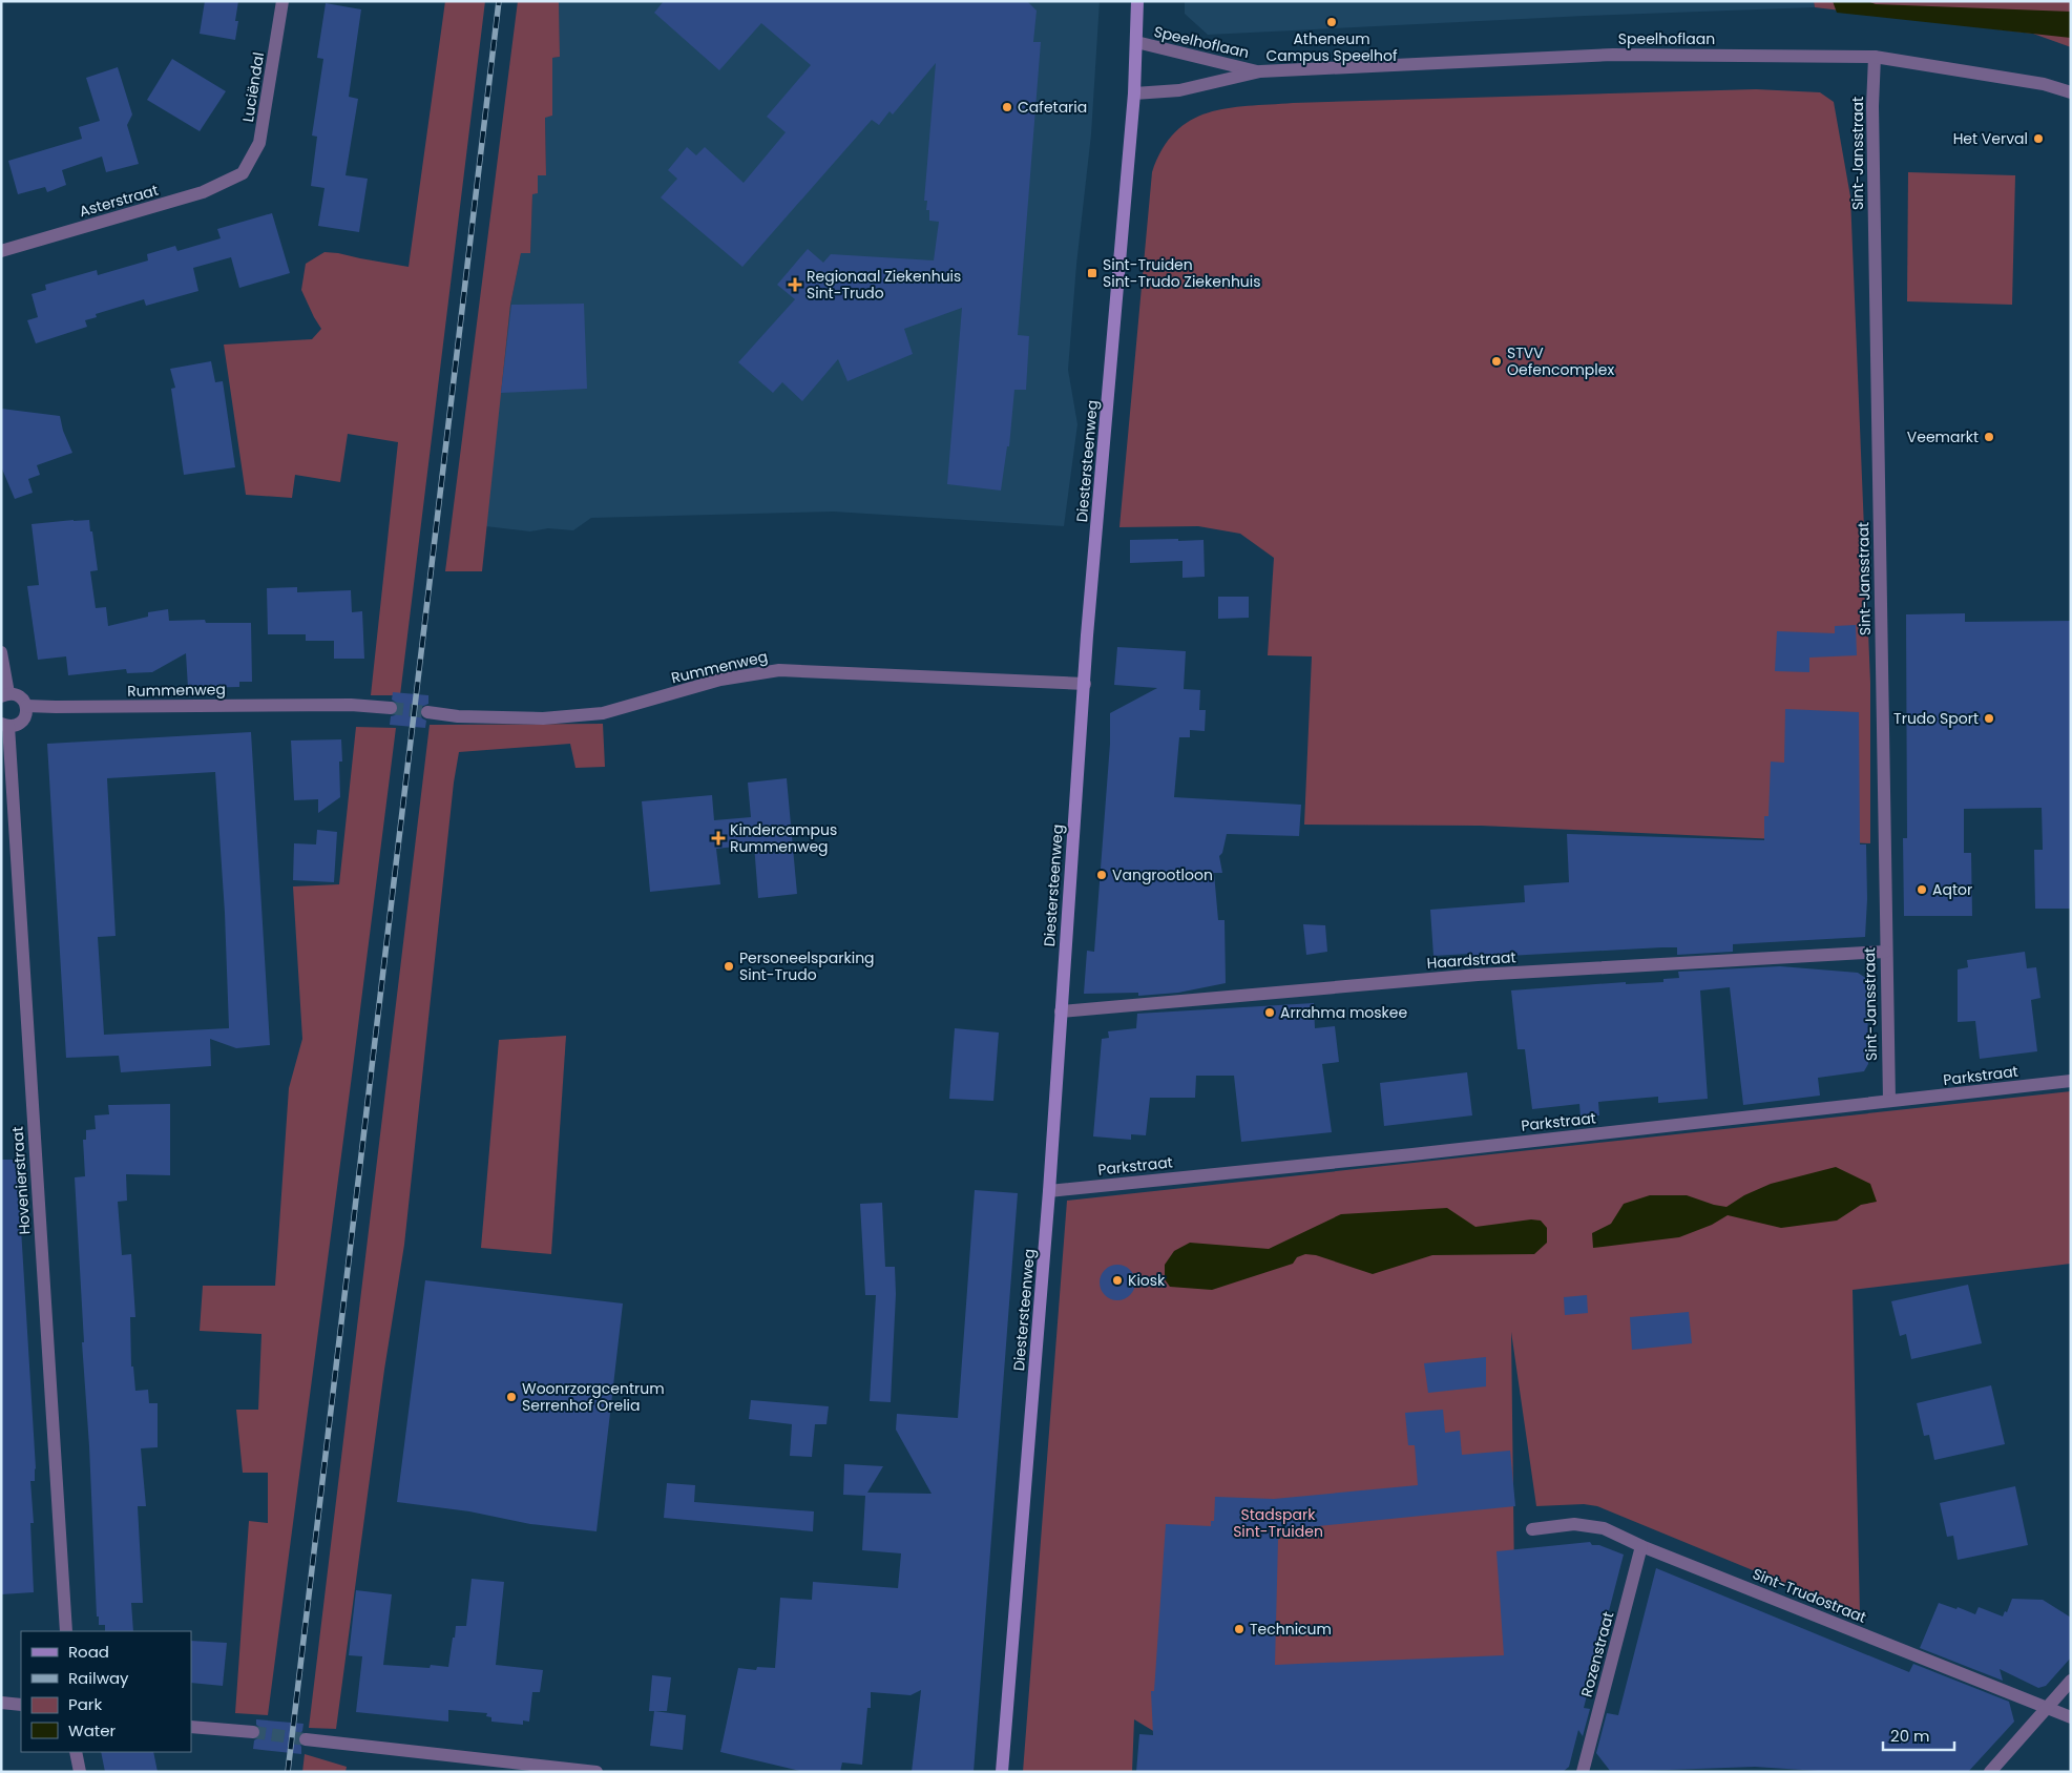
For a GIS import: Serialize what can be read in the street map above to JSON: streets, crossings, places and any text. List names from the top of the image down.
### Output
{
  "streets": {
    "main road": ["Diestersteenweg"],
    "street": [
      "Speelhoflaan",
      "Luciëndal",
      "Sint-Jansstraat",
      "Asterstraat",
      "Rummenweg",
      "Haardstraat",
      "Parkstraat",
      "Hovenierstraat",
      "Sint-Trudostraat",
      "Rozenstraat"
    ]
  },
  "crossings": [
    ["Speelhoflaan", "Sint-Jansstraat"],
    ["Speelhoflaan", "Diestersteenweg"],
    ["Luciëndal", "Asterstraat"],
    ["Sint-Jansstraat", "Haardstraat"],
    ["Sint-Jansstraat", "Parkstraat"],
    ["Diestersteenweg", "Rummenweg"],
    ["Diestersteenweg", "Haardstraat"],
    ["Diestersteenweg", "Parkstraat"],
    ["Sint-Trudostraat", "Rozenstraat"]
  ],
  "parks": ["Stadspark Sint-Truiden"],
  "places": {
    "other": [
      "Atheneum Campus Speelhof",
      "Cafetaria",
      "Het Verval",
      "STVV Oefencomplex",
      "Veemarkt",
      "Trudo Sport",
      "Vangrootloon",
      "Aqtor",
      "Personeelsparking Sint-Trudo",
      "Arrahma moskee",
      "Kiosk",
      "Woonrzorgcentrum Serrenhof Orelia",
      "Technicum"
    ],
    "transit": ["Sint-Truiden Sint-Trudo Ziekenhuis"],
    "health": ["Regionaal Ziekenhuis Sint-Trudo", "Kindercampus Rummenweg"]
  },
  "legend": [
    "Road",
    "Railway",
    "Park",
    "Water"
  ],
  "scale_bar": "20 m"
}
